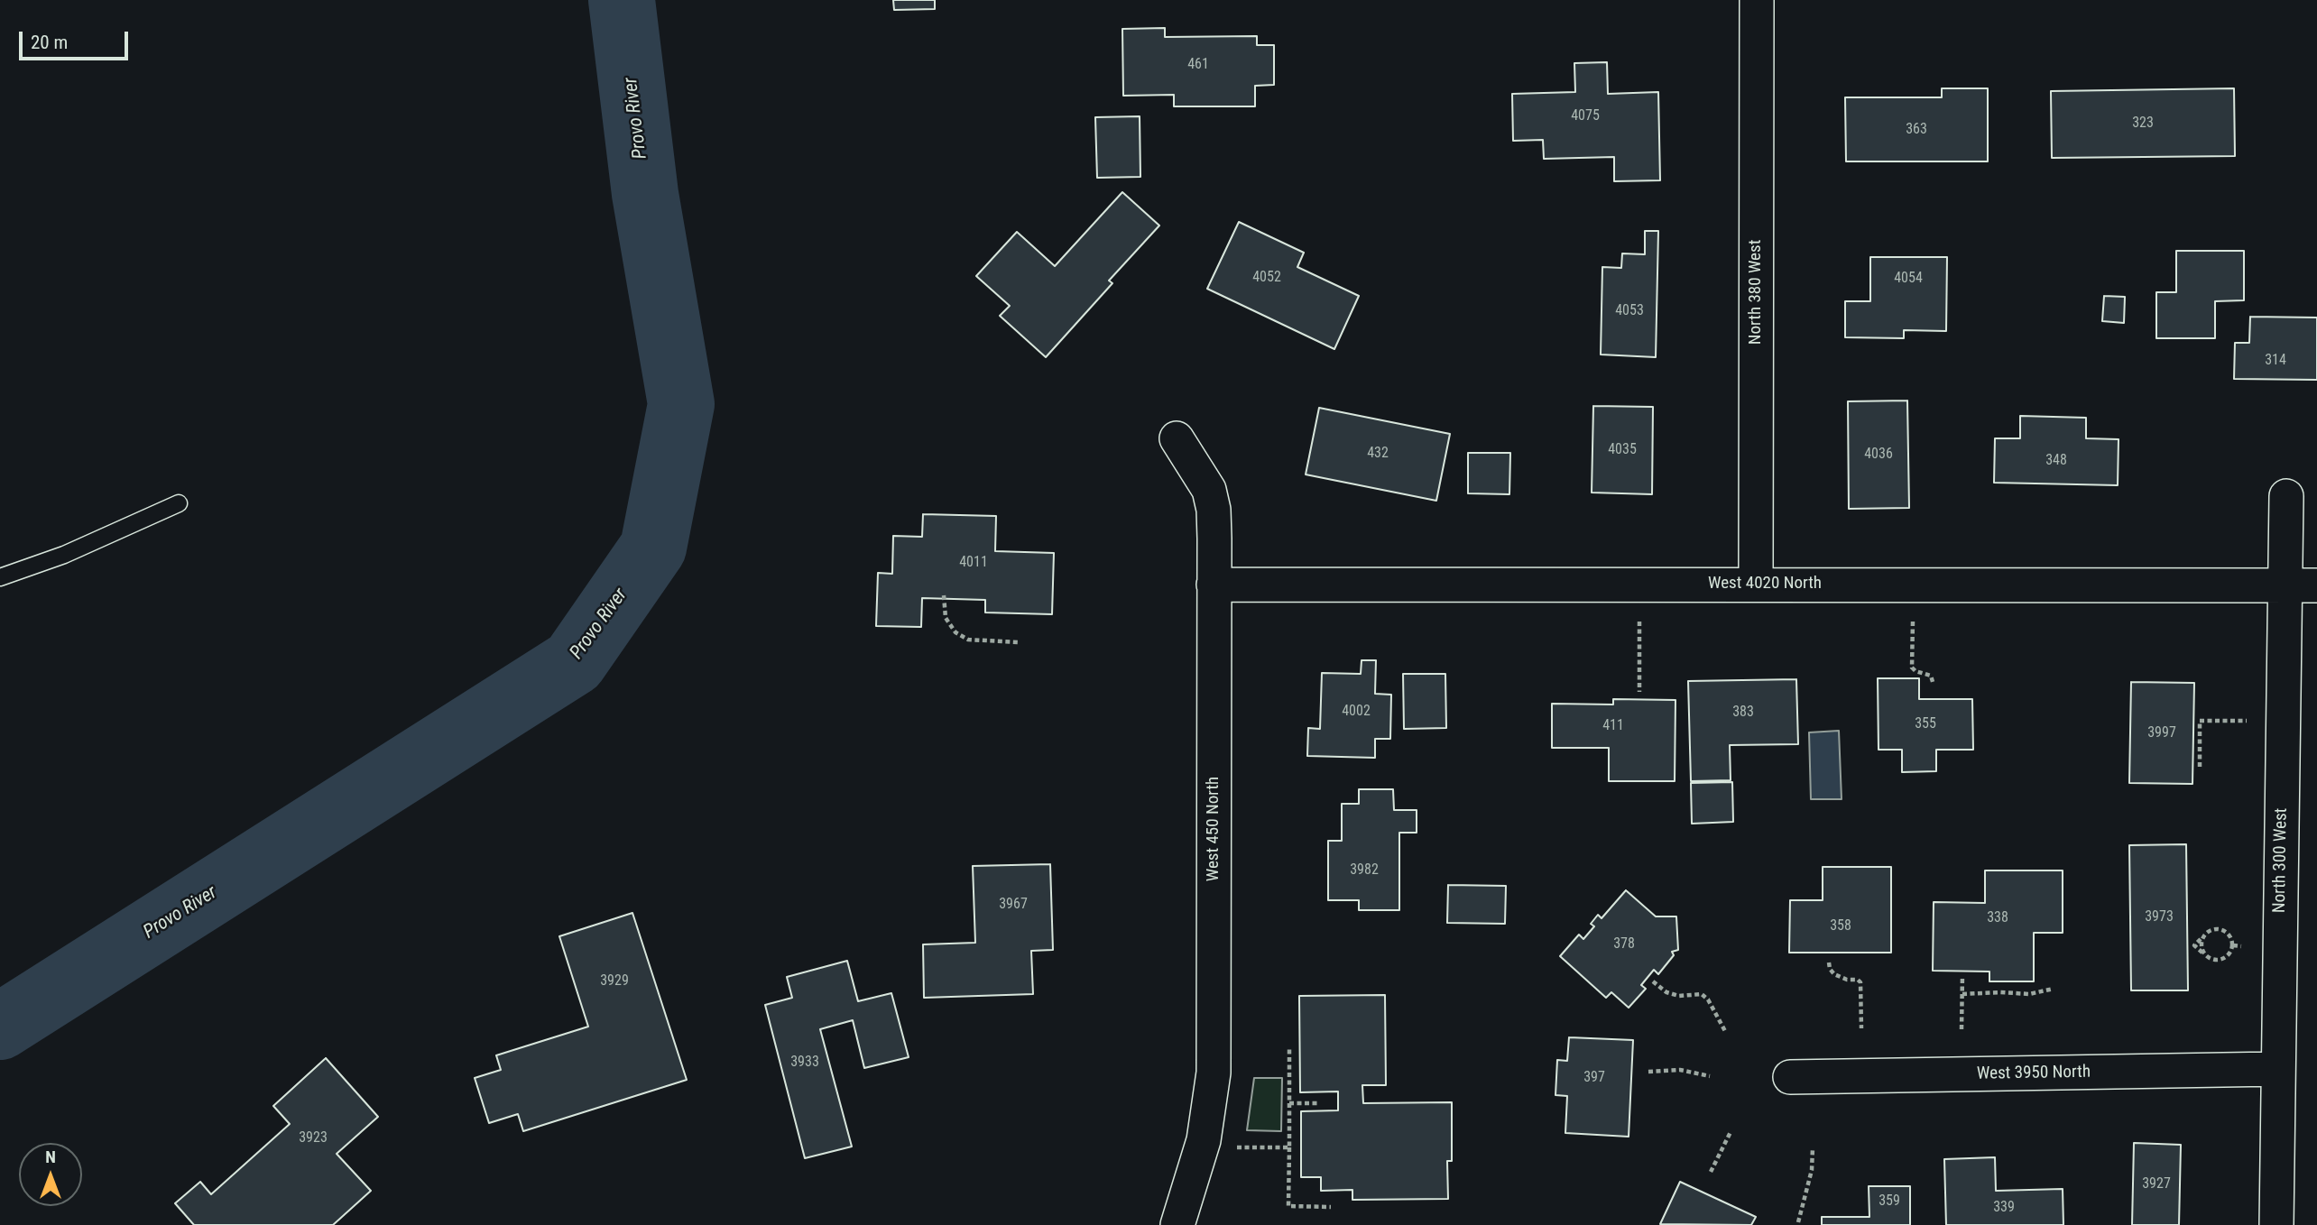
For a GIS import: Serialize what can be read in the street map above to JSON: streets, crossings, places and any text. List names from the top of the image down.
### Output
{
  "streets": {
    "street": [
      "North 380 West",
      "West 4020 North",
      "West 450 North",
      "North 300 West",
      "West 3950 North"
    ]
  },
  "crossings": [
    ["North 380 West", "West 4020 North"],
    ["West 4020 North", "West 450 North"],
    ["West 4020 North", "North 300 West"],
    ["North 300 West", "West 3950 North"]
  ],
  "water": ["Provo River"],
  "house_numbers": [
    "461",
    "4075",
    "323",
    "363",
    "4052",
    "4054",
    "4053",
    "314",
    "4035",
    "432",
    "4036",
    "348",
    "4011",
    "4002",
    "383",
    "355",
    "411",
    "3997",
    "3982",
    "3967",
    "3973",
    "338",
    "358",
    "378",
    "3929",
    "3933",
    "397",
    "3923",
    "3927",
    "359",
    "339"
  ],
  "scale_bar": "20 m",
  "north": "top"
}
